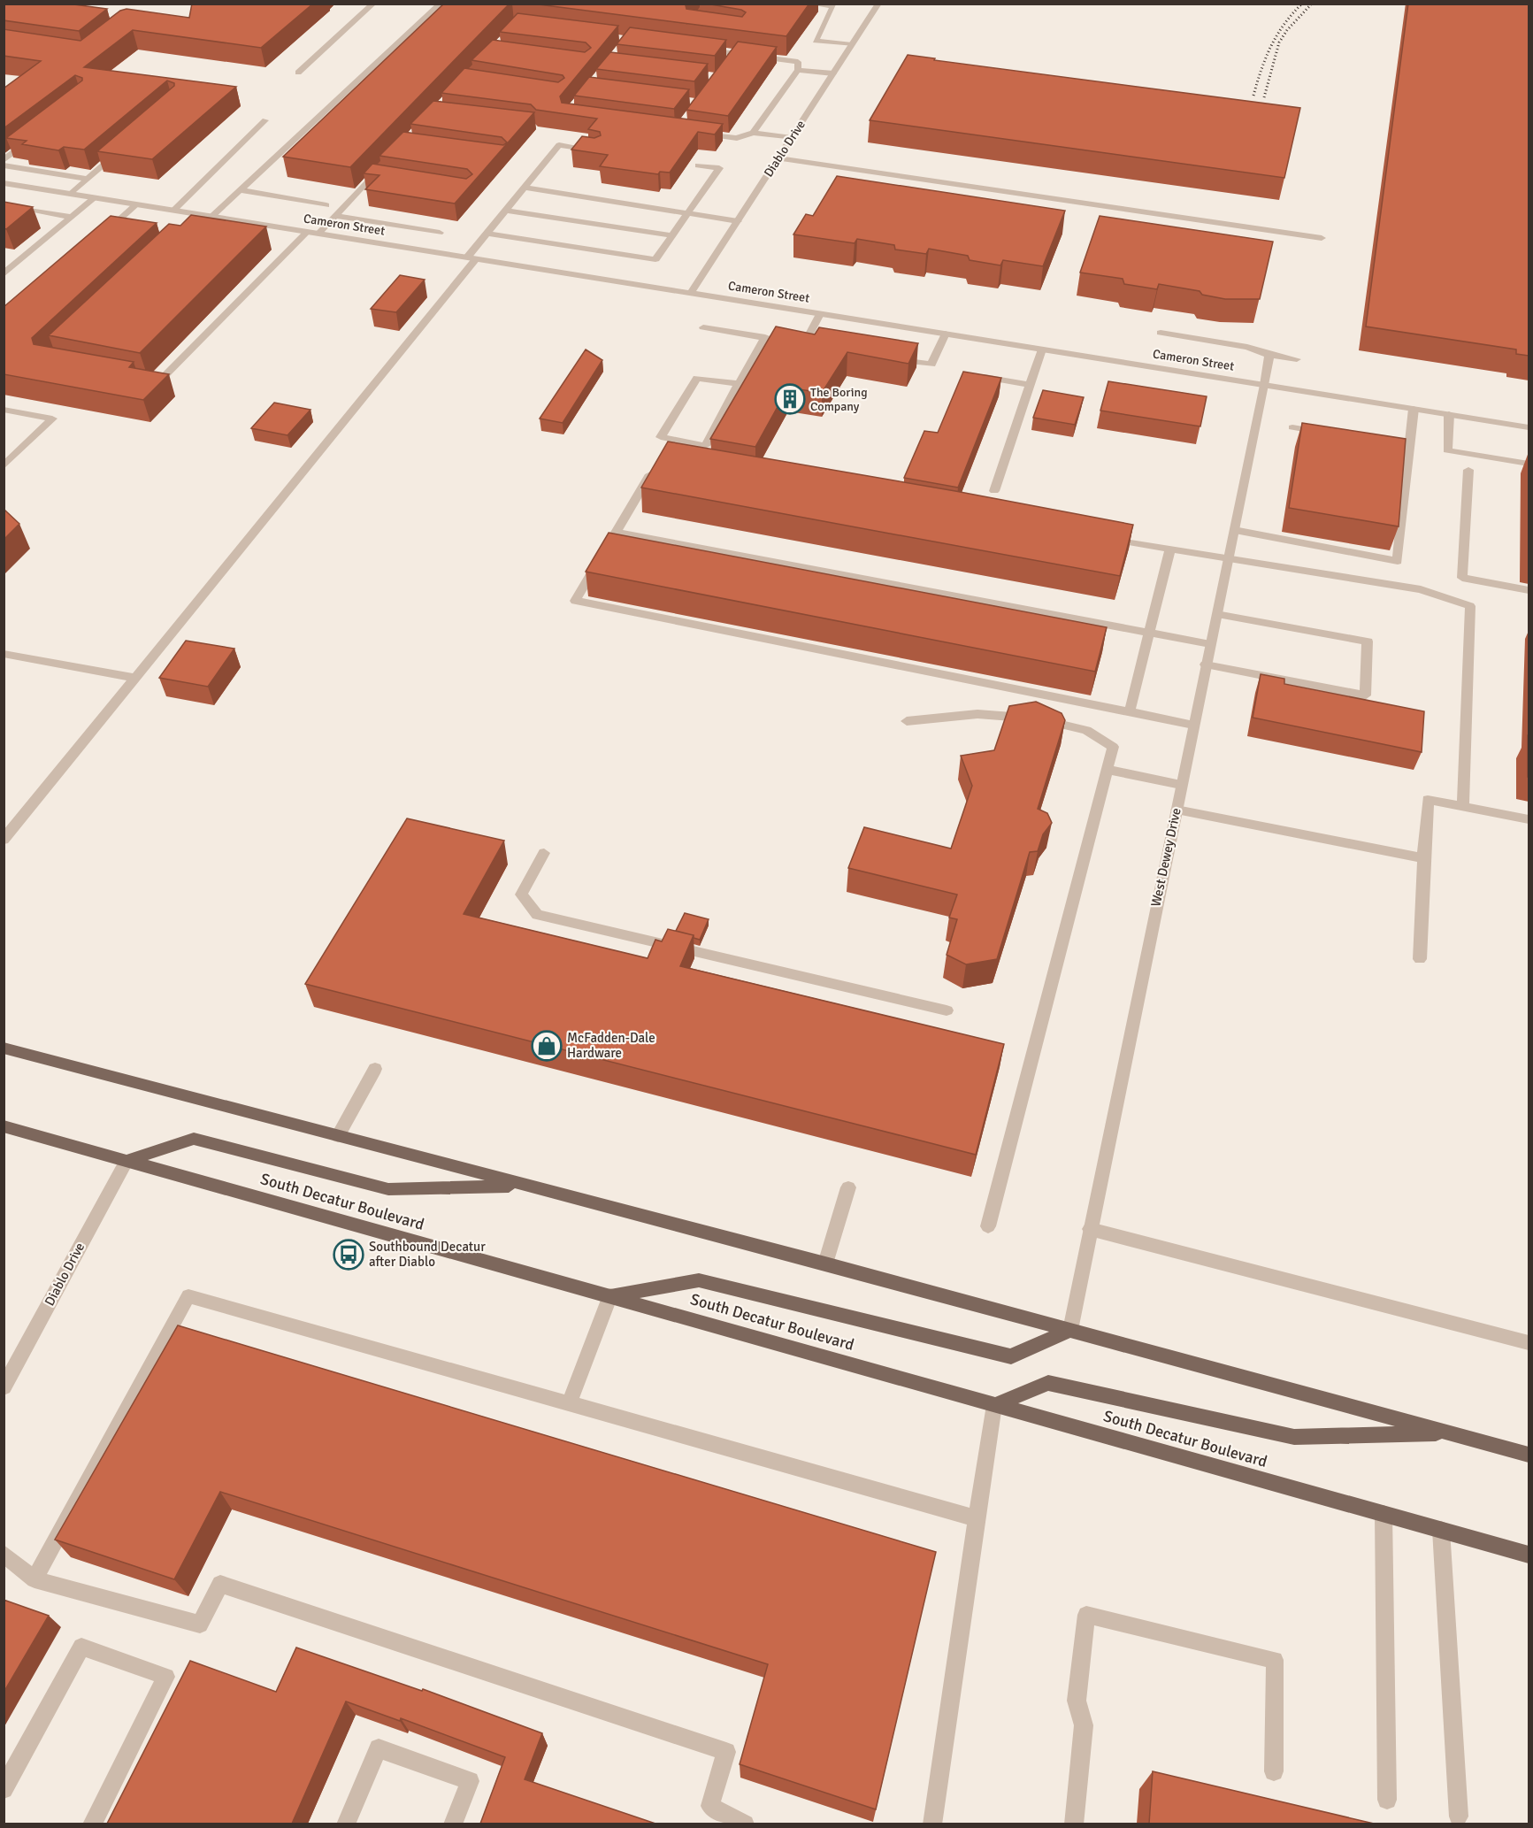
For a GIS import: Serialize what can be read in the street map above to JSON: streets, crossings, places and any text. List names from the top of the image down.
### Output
{
  "streets": {
    "main road": ["South Decatur Boulevard"],
    "street": ["Diablo Drive", "Cameron Street", "West Dewey Drive"]
  },
  "crossings": [
    ["Diablo Drive", "Cameron Street"],
    ["Diablo Drive", "South Decatur Boulevard"],
    ["Cameron Street", "West Dewey Drive"]
  ],
  "places": {
    "building": ["The Boring Company"],
    "shop": ["McFadden-Dale Hardware"],
    "bus stop": ["Southbound Decatur after Diablo"]
  }
}
